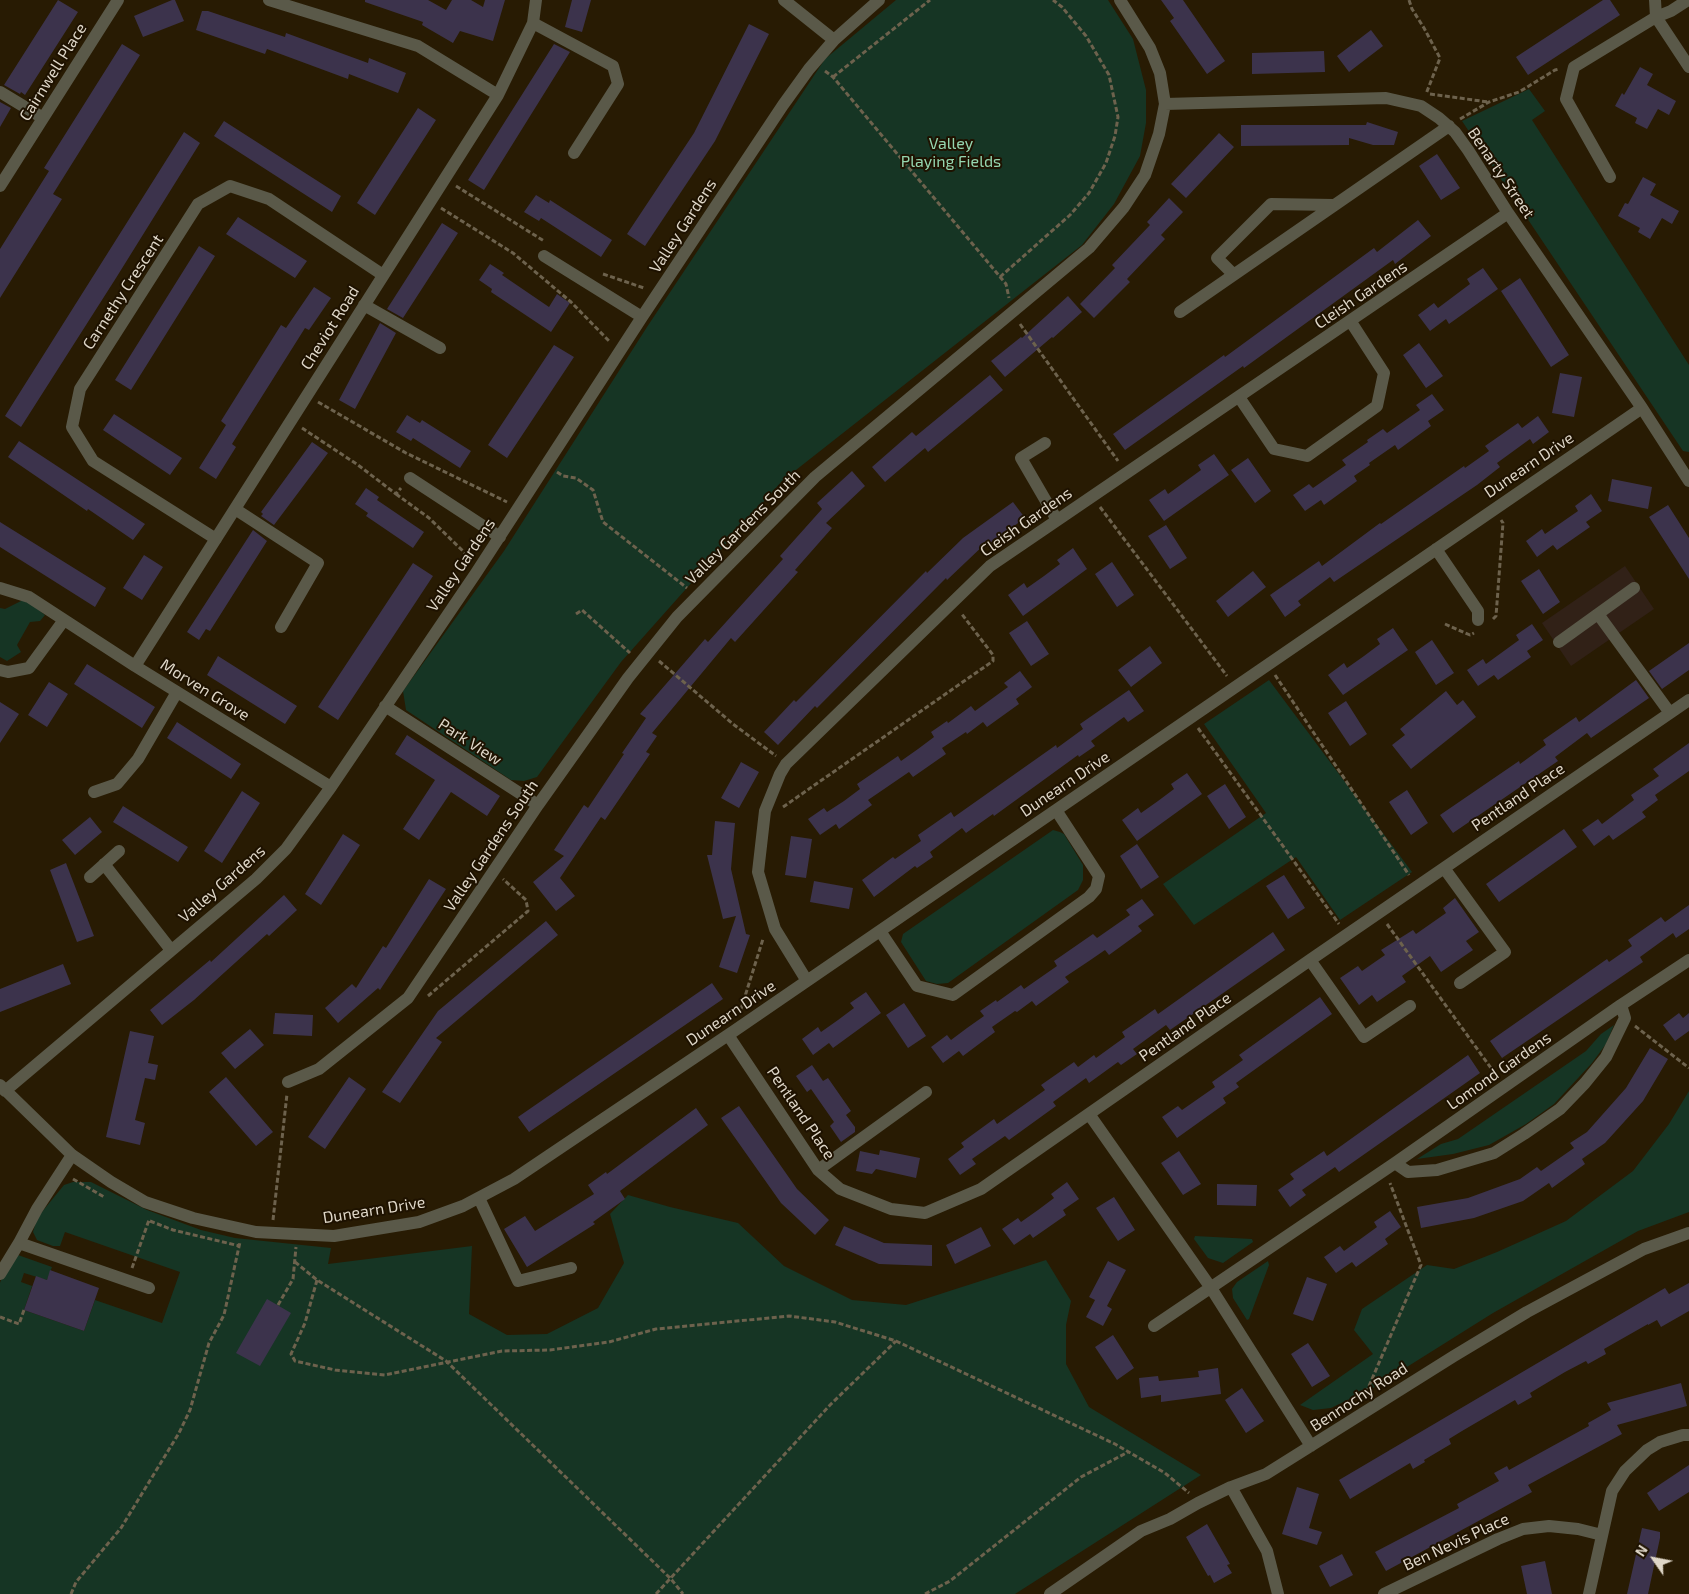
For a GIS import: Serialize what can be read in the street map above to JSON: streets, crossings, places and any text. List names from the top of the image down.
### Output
{
  "streets": {
    "street": [
      "Cairnwell Place",
      "Benarty Street",
      "Valley Gardens",
      "Carnethy Crescent",
      "Cleish Gardens",
      "Cheviot Road",
      "Dunearn Drive",
      "Valley Gardens South",
      "Morven Grove",
      "Park View",
      "Pentland Place",
      "Lomond Gardens",
      "Bennochy Road",
      "Ben Nevis Place"
    ]
  },
  "crossings": [
    ["Benarty Street", "Cleish Gardens"],
    ["Benarty Street", "Dunearn Drive"],
    ["Benarty Street", "Valley Gardens South"],
    ["Valley Gardens", "Dunearn Drive"],
    ["Valley Gardens", "Morven Grove"],
    ["Valley Gardens", "Park View"],
    ["Carnethy Crescent", "Cheviot Road"],
    ["Cleish Gardens", "Dunearn Drive"],
    ["Cheviot Road", "Morven Grove"],
    ["Dunearn Drive", "Pentland Place"],
    ["Valley Gardens South", "Park View"]
  ],
  "parks": ["Valley Playing Fields"],
  "north": "top left"
}
